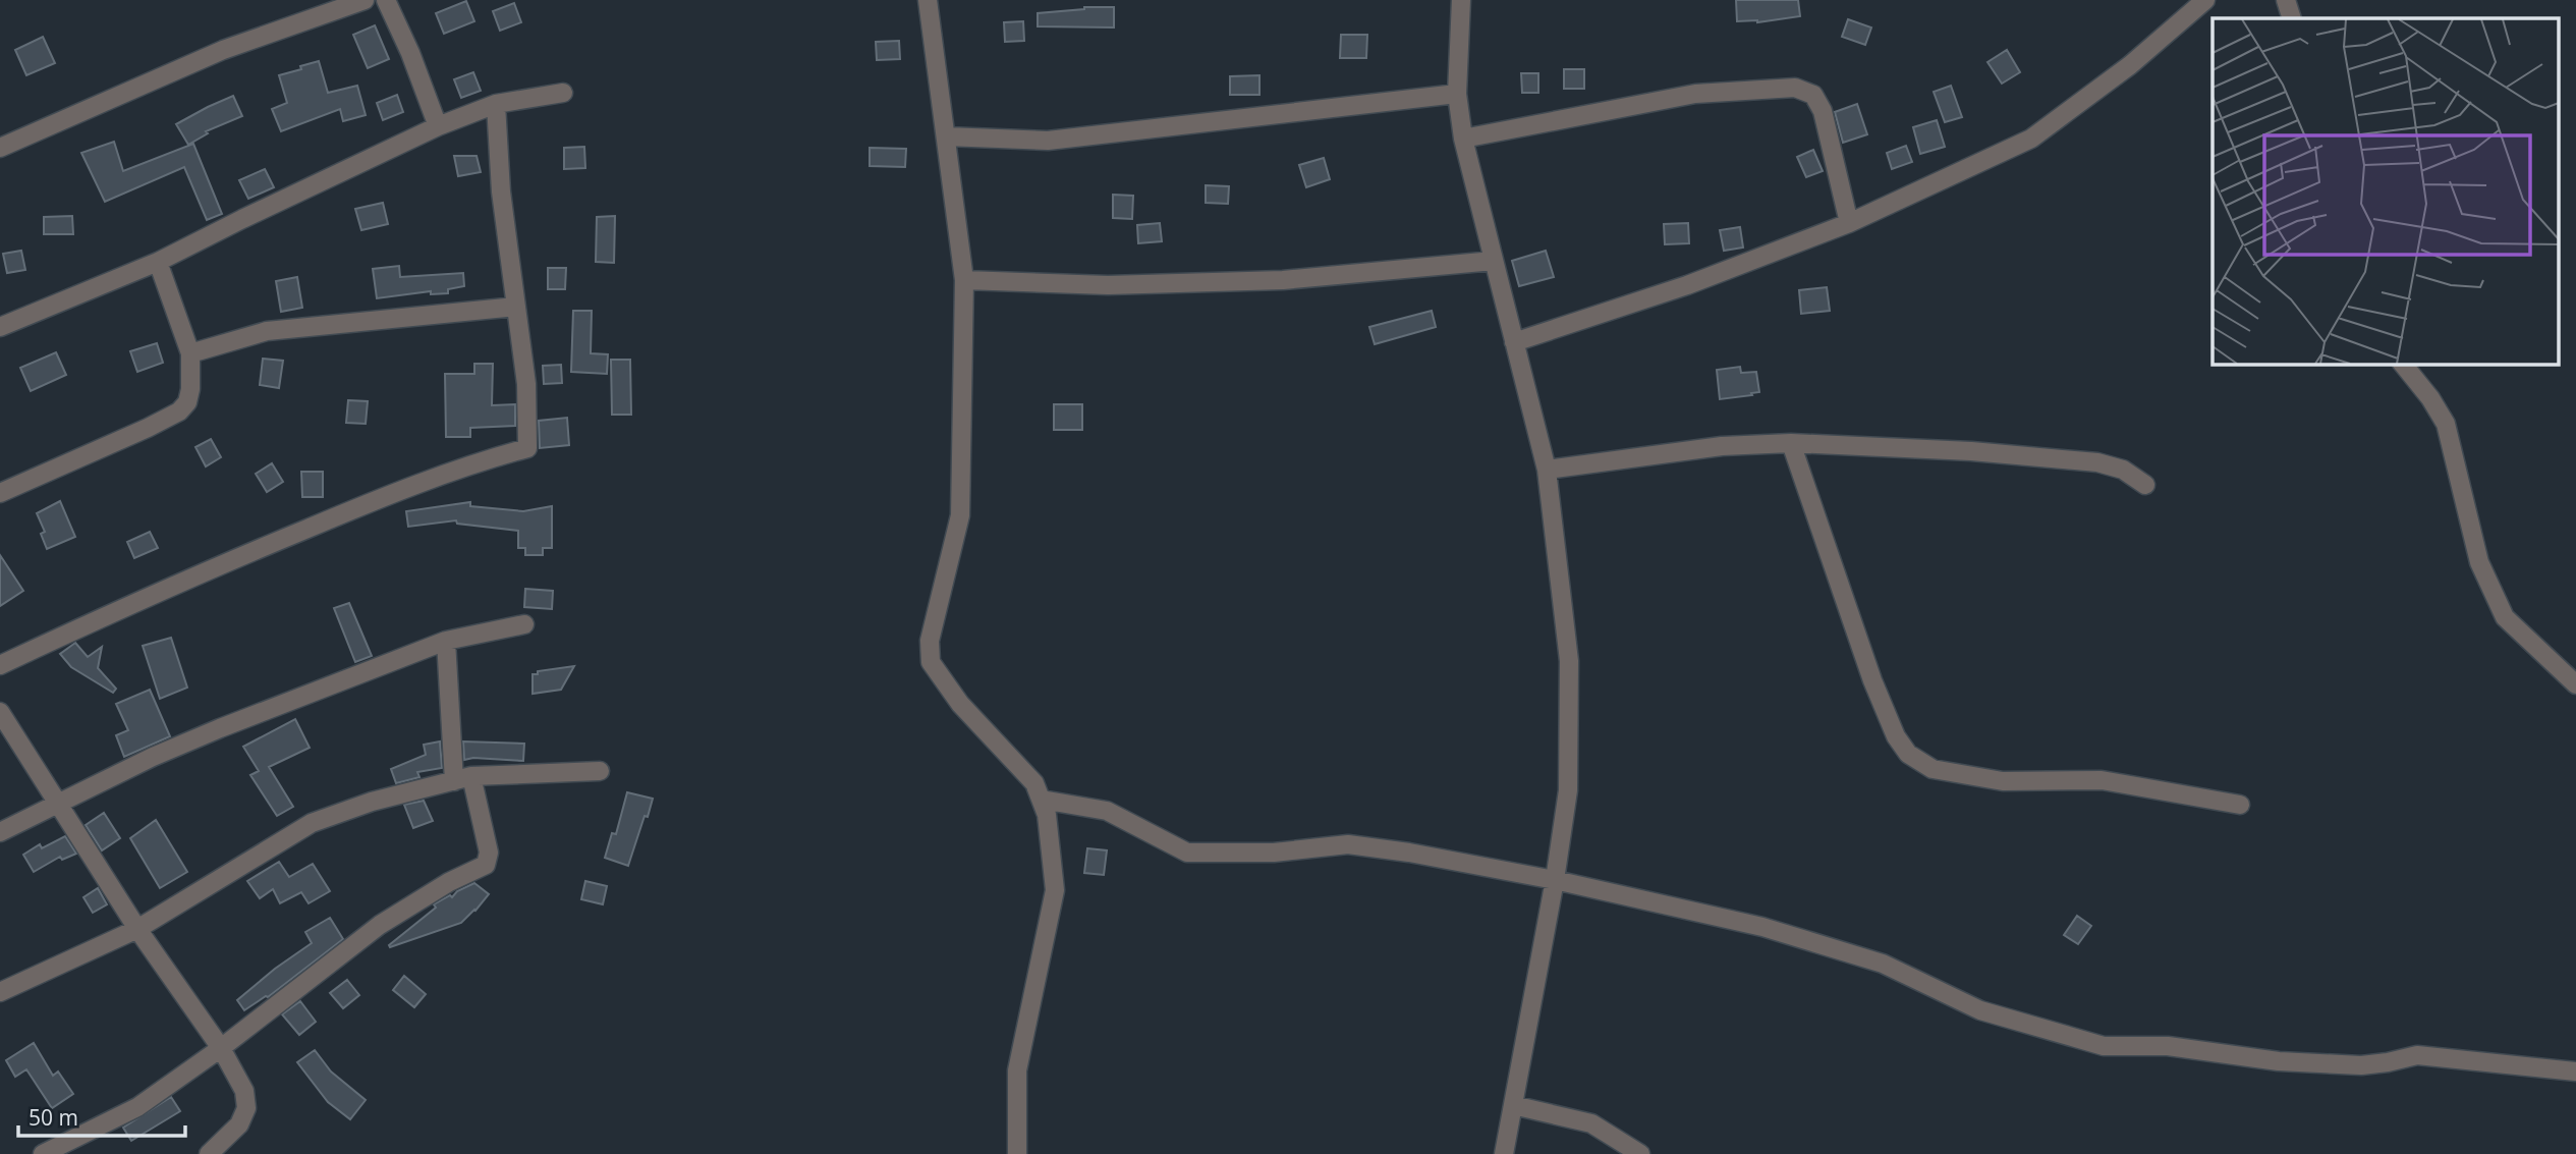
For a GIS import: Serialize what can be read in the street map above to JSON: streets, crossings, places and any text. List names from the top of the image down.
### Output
{
  "scale_bar": "50 m"
}
